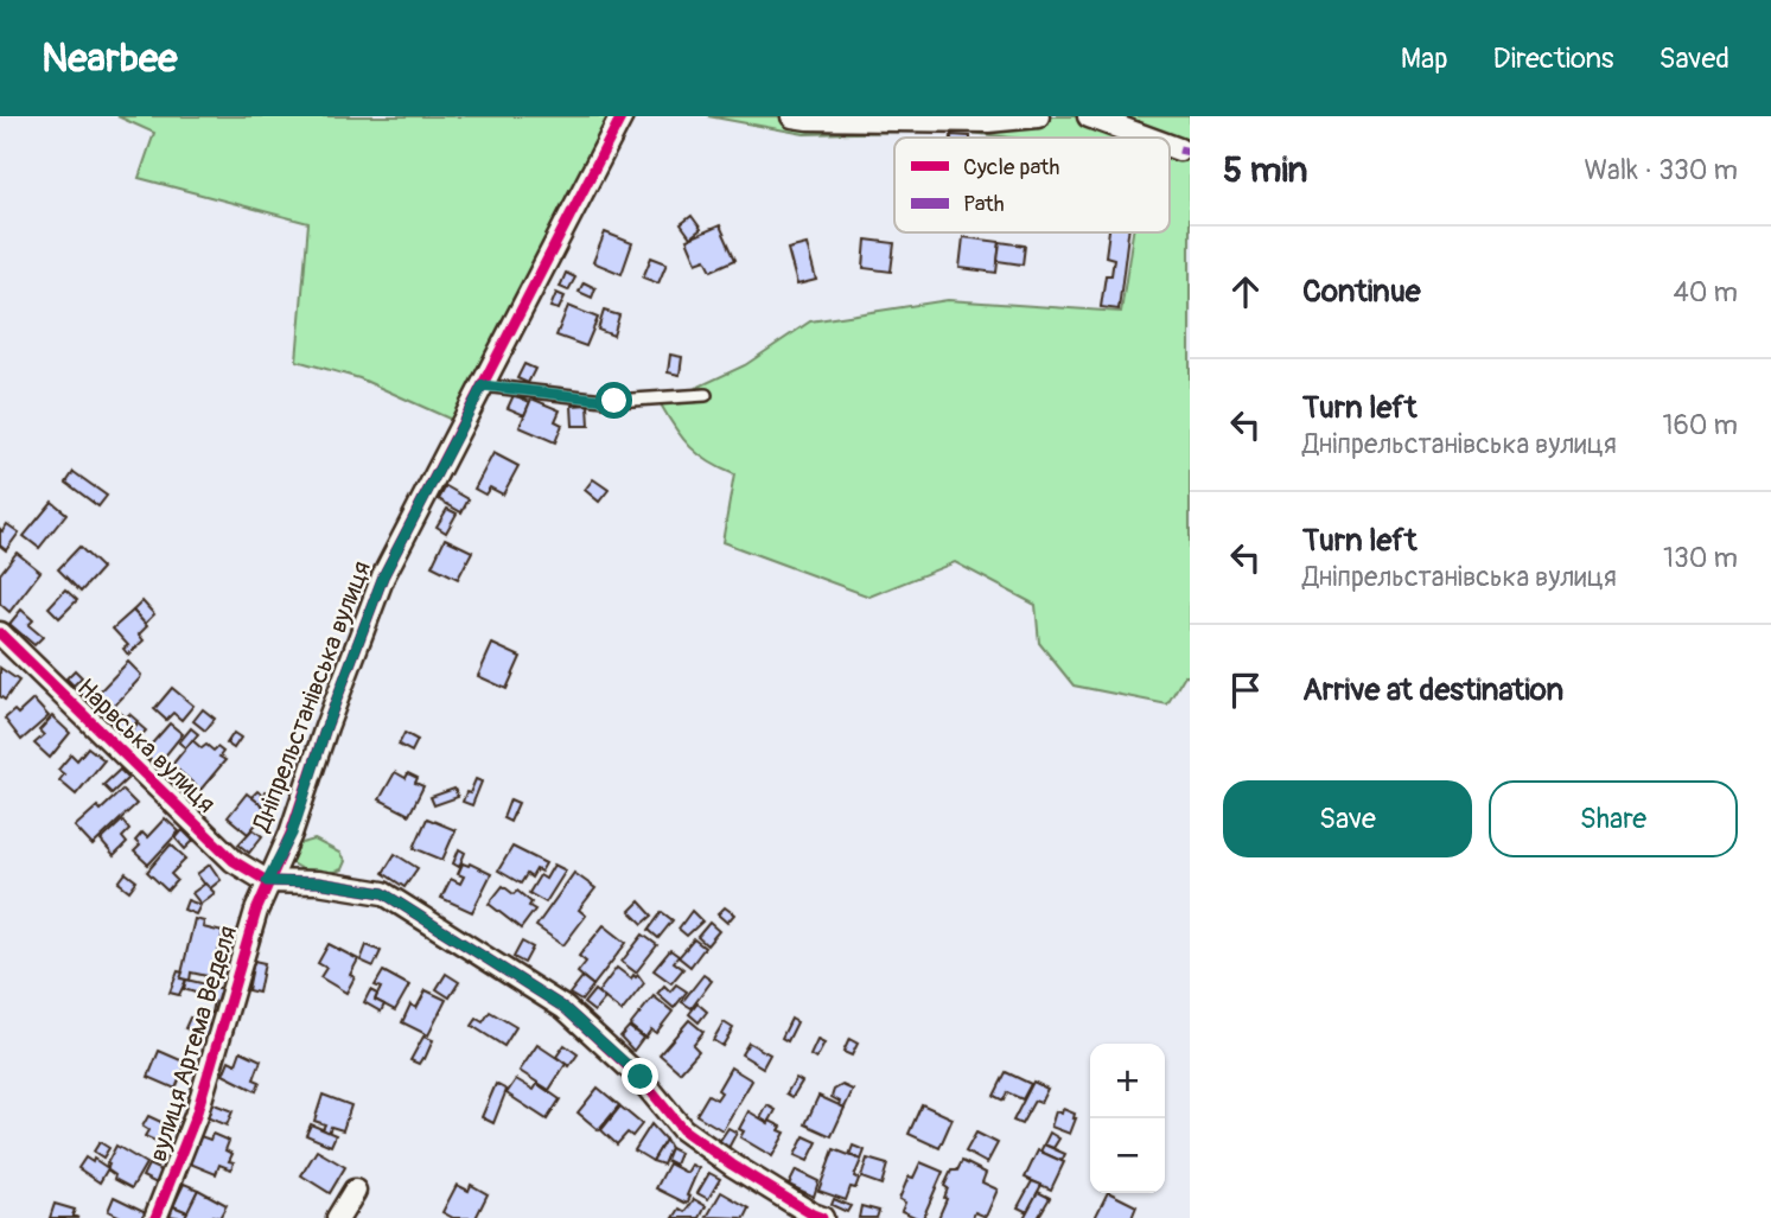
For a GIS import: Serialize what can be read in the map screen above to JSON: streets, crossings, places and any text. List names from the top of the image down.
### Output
{
  "streets": {
    "street": ["Дніпрельстанівська вулиця", "Нарвська вулиця", "вулиця Артема Веделя"]
  },
  "crossings": [
    ["Дніпрельстанівська вулиця", "Нарвська вулиця"],
    ["Дніпрельстанівська вулиця", "вулиця Артема Веделя"],
    ["Нарвська вулиця", "вулиця Артема Веделя"]
  ],
  "legend": ["Cycle path", "Path"],
  "page": {
    "header": "Nearbee",
    "nav": ["Map", "Directions", "Saved"],
    "heading": ["5 min", "Walk · 330 m"],
    "list": [
      ["Continue", "40 m"],
      ["Turn left", "Дніпрельстанівська вулиця", "160 m"],
      ["Turn left", "Дніпрельстанівська вулиця", "130 m"],
      "Arrive at destination"
    ],
    "buttons": ["Save", "Share"],
    "map_buttons": ["+", "−"]
  }
}
